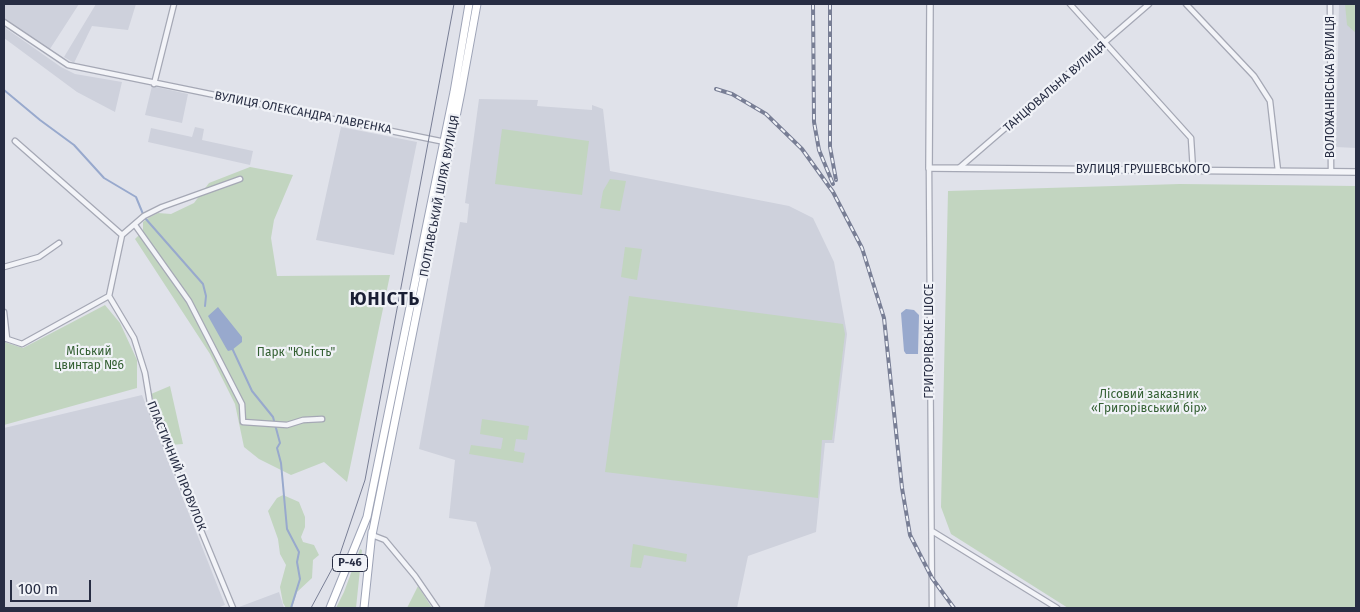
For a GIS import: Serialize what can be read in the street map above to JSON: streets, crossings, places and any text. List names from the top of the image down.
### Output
{
  "streets": {
    "main road": ["ПОЛТАВСЬКИЙ ШЛЯХ ВУЛИЦЯ", "Р-46"],
    "street": [
      "ТАНЦЮВАЛЬНА ВУЛИЦЯ",
      "ВОЛОЖАНІВСЬКА ВУЛИЦЯ",
      "ВУЛИЦЯ ОЛЕКСАНДРА ЛАВРЕНКА",
      "ВУЛИЦЯ ГРУШЕВСЬКОГО",
      "ГРИГОРІВСЬКЕ ШОСЕ",
      "ПЛАСТИЧНИЙ ПРОВУЛОК"
    ]
  },
  "crossings": [
    ["ТАНЦЮВАЛЬНА ВУЛИЦЯ", "ВУЛИЦЯ ГРУШЕВСЬКОГО"],
    ["ВОЛОЖАНІВСЬКА ВУЛИЦЯ", "ВУЛИЦЯ ГРУШЕВСЬКОГО"],
    ["ВУЛИЦЯ ОЛЕКСАНДРА ЛАВРЕНКА", "ПОЛТАВСЬКИЙ ШЛЯХ ВУЛИЦЯ"],
    ["ВУЛИЦЯ ГРУШЕВСЬКОГО", "ГРИГОРІВСЬКЕ ШОСЕ"],
    ["ПОЛТАВСЬКИЙ ШЛЯХ ВУЛИЦЯ", "Р-46"]
  ],
  "districts": ["ЮНІСТЬ"],
  "parks": ["Міський цвинтар №6", "Парк \"Юність\"", "Лісовий заказник «Григорівський бір»"],
  "scale_bar": "100 m"
}
